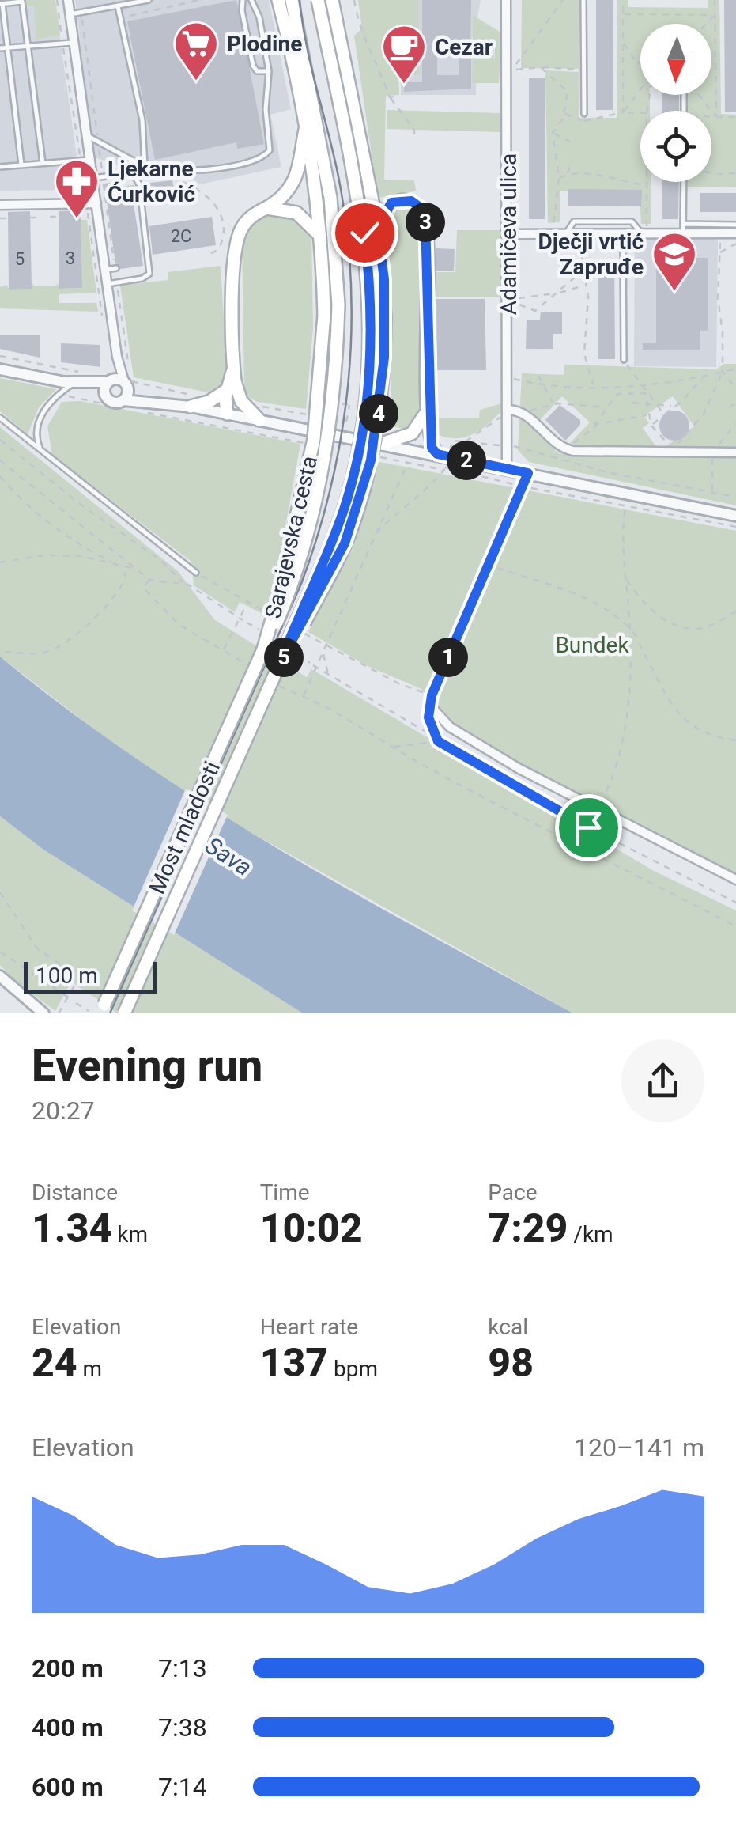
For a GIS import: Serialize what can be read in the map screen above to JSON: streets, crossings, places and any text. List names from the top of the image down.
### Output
{
  "streets": {
    "main road": ["Sarajevska cesta", "Most mladosti"],
    "street": ["Adamičeva ulica"]
  },
  "crossings": [
    ["Sarajevska cesta", "Most mladosti"]
  ],
  "water": ["Sava"],
  "parks": ["Bundek"],
  "places": {
    "supermarket": ["Plodine"],
    "cafe": ["Cezar"],
    "pharmacy": ["Ljekarne Ćurković"],
    "school or university": ["Dječji vrtić Zapruđe"]
  },
  "house_numbers": ["2C", "3", "5"],
  "scale_bar": "100 m",
  "north": "bottom",
  "page": {
    "pins": [
      "3",
      "4",
      "2",
      "1",
      "5"
    ],
    "scale": "100 m",
    "heading": ["Evening run", "20:27"],
    "stats": [
      ["Distance", "1.34 km"],
      ["Time", "10:02"],
      ["Pace", "7:29 /km"],
      ["Elevation", "24 m"],
      ["Heart rate", "137 bpm"],
      ["kcal", "98"]
    ],
    "chart": ["Elevation", "120–141 m"],
    "list": [
      {
        "name": "200 m",
        "note": "7:13"
      },
      {
        "name": "400 m",
        "note": "7:38"
      },
      {
        "name": "600 m",
        "note": "7:14"
      }
    ]
  }
}
